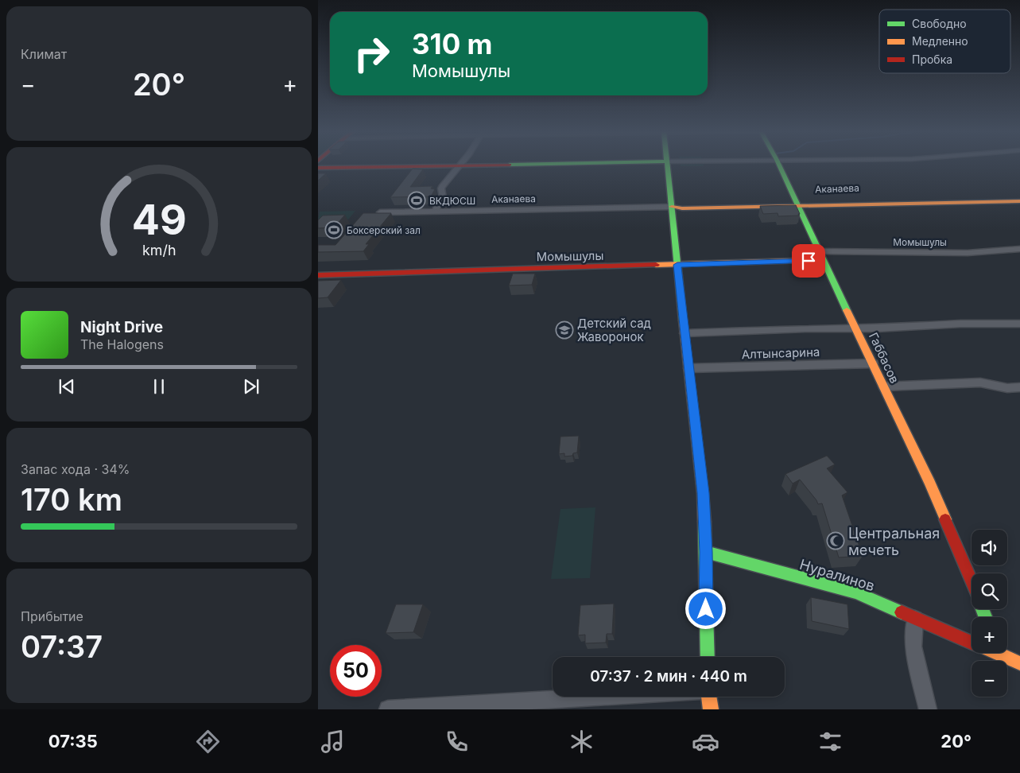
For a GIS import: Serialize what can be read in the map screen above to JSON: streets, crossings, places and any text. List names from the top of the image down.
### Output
{
  "streets": {
    "street": [
      "Аканаева",
      "Момышулы",
      "Алтынсарина",
      "Габбасов",
      "Нуралинов"
    ]
  },
  "crossings": [
    ["Аканаева", "Габбасов"],
    ["Момышулы", "Габбасов"],
    ["Алтынсарина", "Габбасов"]
  ],
  "places": {
    "sports": ["ВКДЮСШ", "Боксерский зал"],
    "school or university": ["Детский сад Жаворонок"],
    "mosque": ["Центральная мечеть"]
  },
  "legend": ["Свободно", "Медленно", "Пробка"],
  "page": {
    "tile": [
      "Климат",
      ["Запас хода · 34%", "170 km"],
      ["Прибытие", "07:37"]
    ],
    "turn": ["310 m", "Момышулы"],
    "heat": ["−", "20°", "+"],
    "song": ["Night Drive", "The Halogens"],
    "map_buttons": ["+", "−"],
    "limit": "50",
    "trip": "07:37 · 2 мин · 440 m",
    "tabs": ["07:35", "20°"],
    "gauge": ["49", "km/h"]
  }
}
